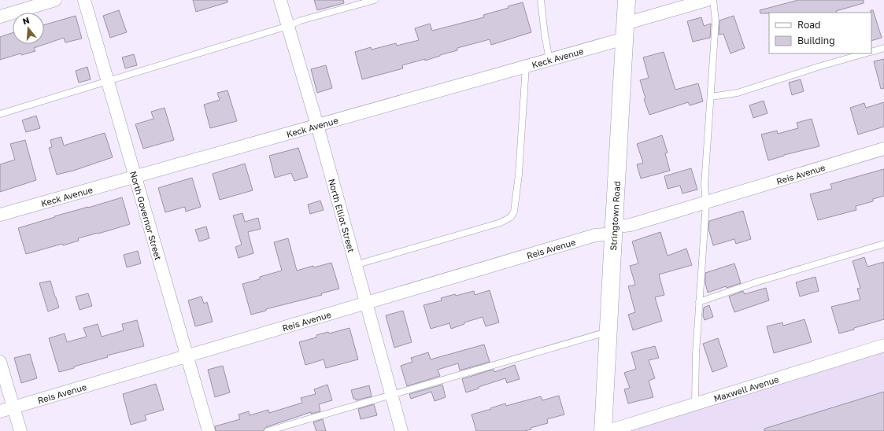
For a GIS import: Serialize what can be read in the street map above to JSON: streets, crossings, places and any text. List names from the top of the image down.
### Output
{
  "streets": {
    "main road": ["Stringtown Road"],
    "street": [
      "Keck Avenue",
      "Reis Avenue",
      "North Governor Street",
      "North Elliot Street",
      "Maxwell Avenue"
    ]
  },
  "crossings": [
    ["Keck Avenue", "North Governor Street"],
    ["Keck Avenue", "North Elliot Street"],
    ["Keck Avenue", "Stringtown Road"],
    ["Reis Avenue", "North Governor Street"],
    ["Reis Avenue", "North Elliot Street"],
    ["Reis Avenue", "Stringtown Road"]
  ],
  "legend": ["Road", "Building"],
  "north": "top"
}
